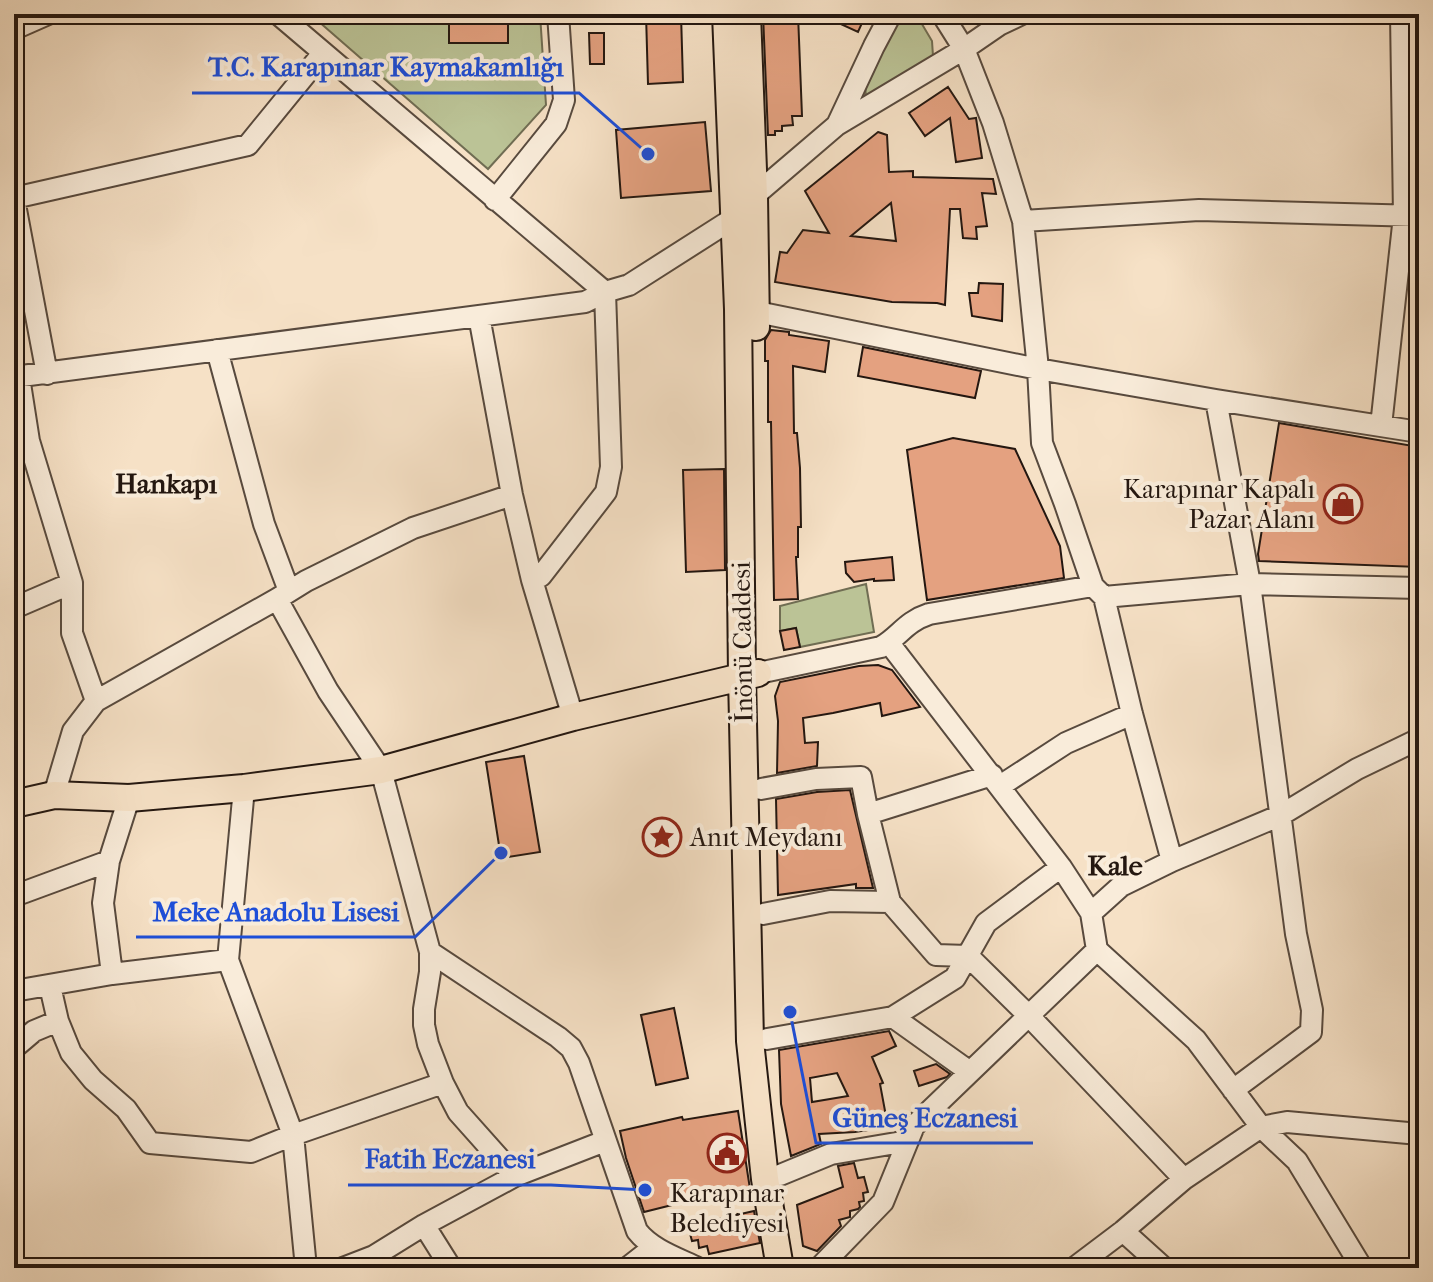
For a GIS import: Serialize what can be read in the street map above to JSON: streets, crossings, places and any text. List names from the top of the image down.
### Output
{
  "streets": {
    "main road": ["İnönü Caddesi"]
  },
  "districts": ["Hankapı", "Kale"],
  "places": {
    "other": [
      "T.C. Karapınar Kaymakamlığı",
      "Meke Anadolu Lisesi",
      "Güneş Eczanesi",
      "Fatih Eczanesi"
    ],
    "shop": ["Karapınar Kapalı Pazar Alanı"],
    "place": ["Anıt Meydanı"],
    "public building": ["Karapınar Belediyesi"]
  }
}
